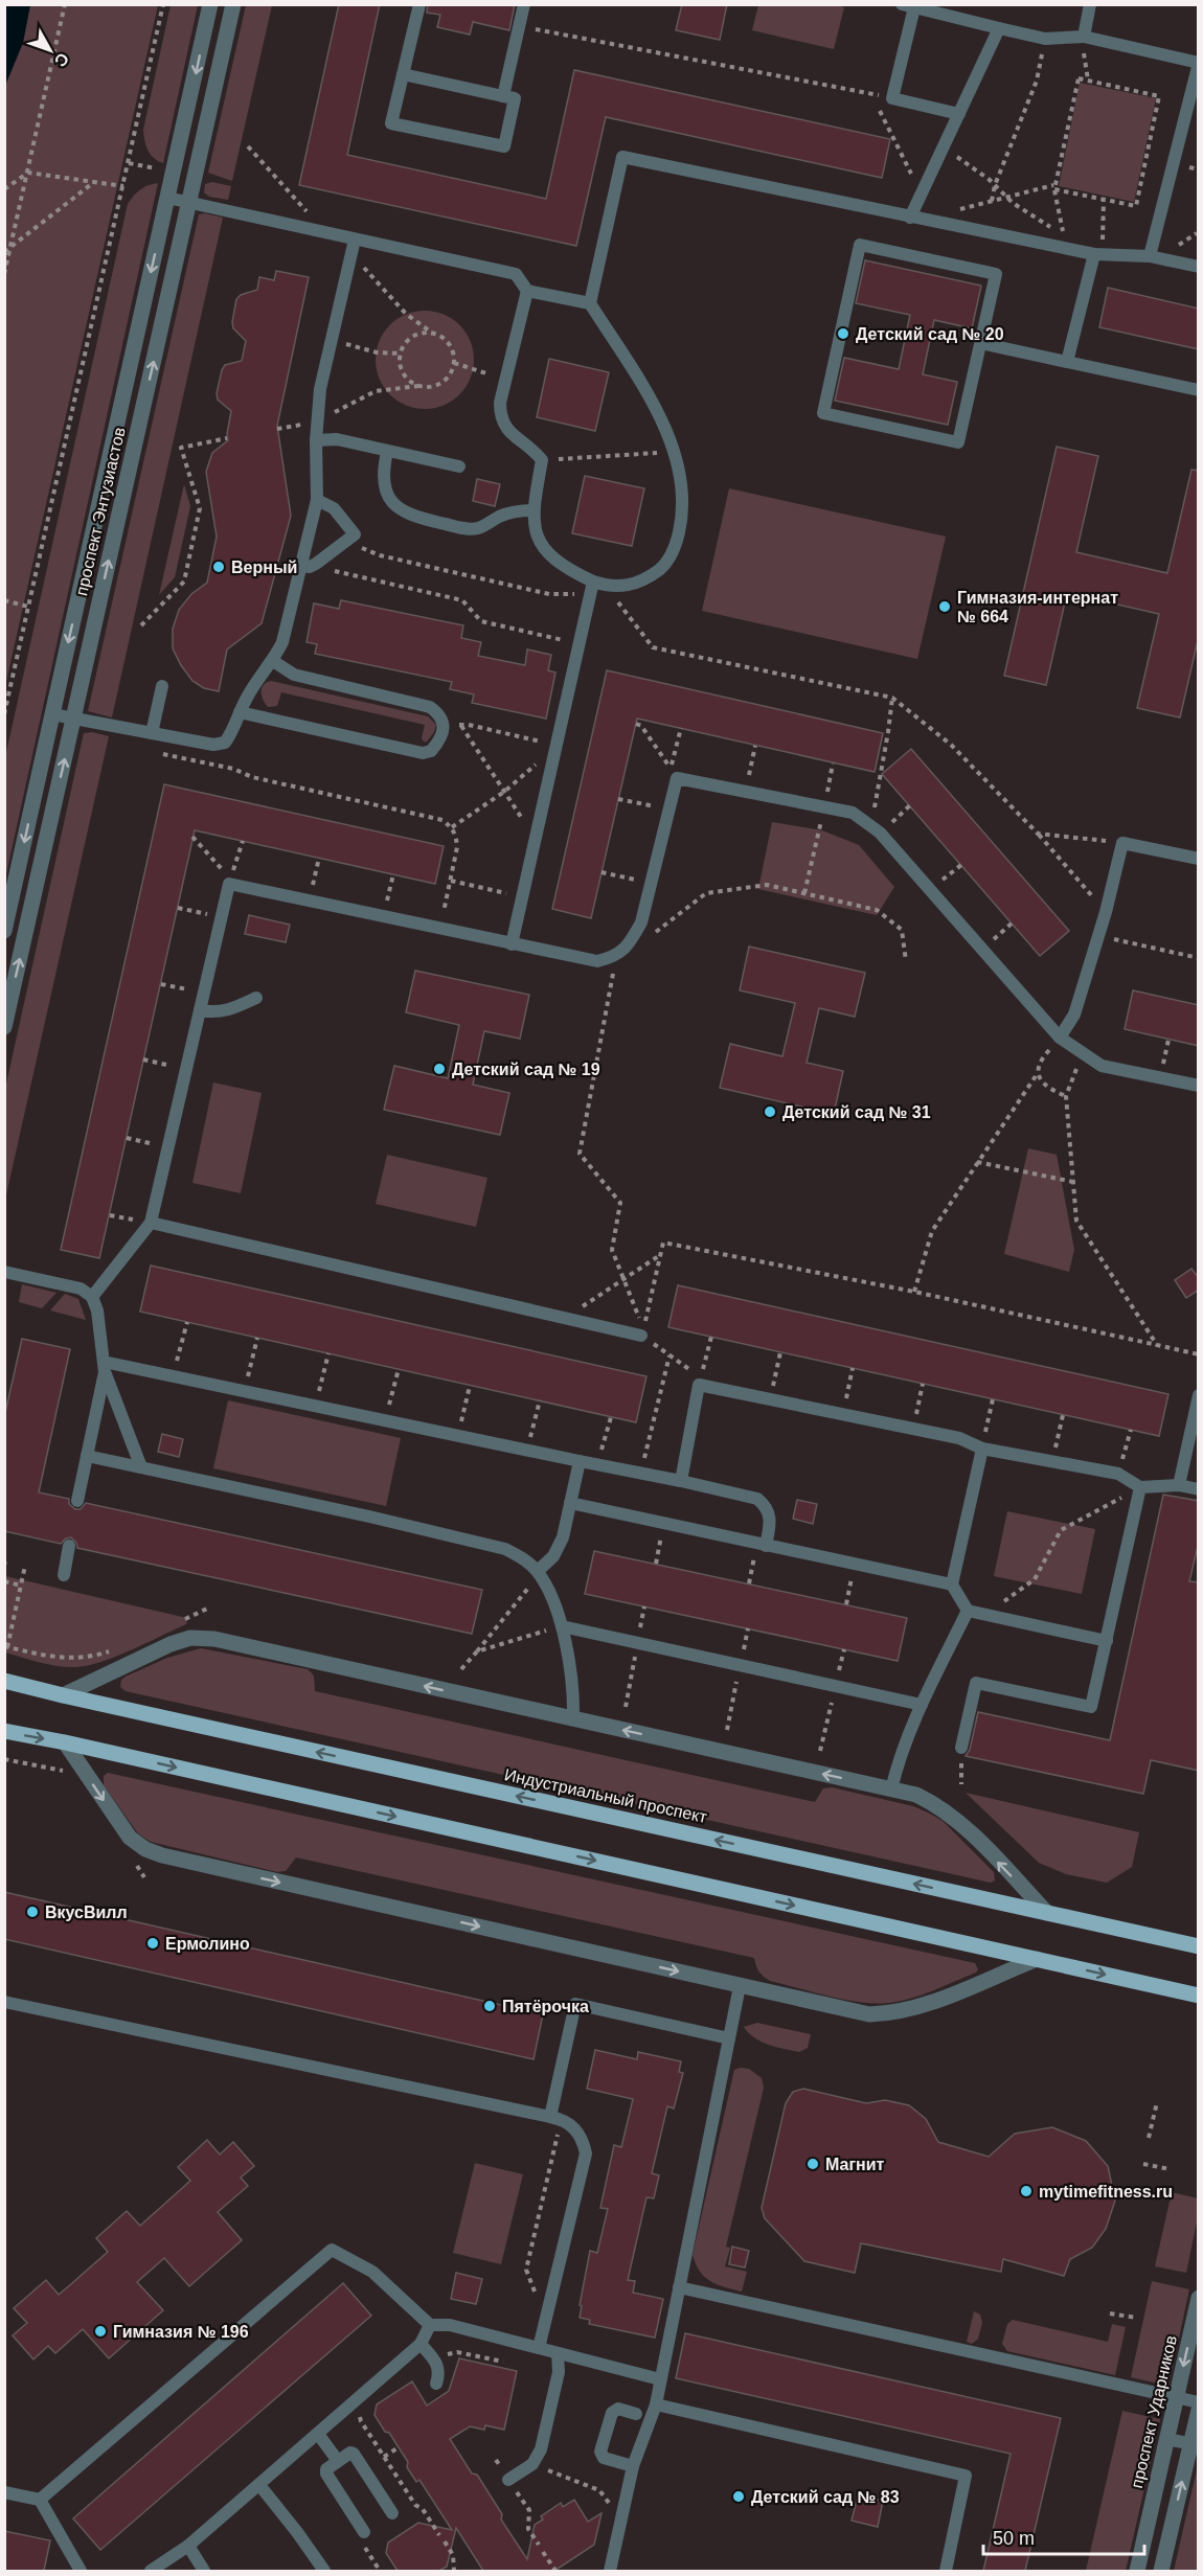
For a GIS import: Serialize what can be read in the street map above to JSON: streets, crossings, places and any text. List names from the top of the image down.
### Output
{
  "streets": {
    "main road": ["Индустриальный проспект"],
    "street": ["проспект Энтузиастов", "проспект Ударников"]
  },
  "one_way": ["проспект Ударников"],
  "places": [
    "Детский сад № 20",
    "Верный",
    "Гимназия-интернат № 664",
    "Детский сад № 19",
    "Детский сад № 31",
    "ВкусВилл",
    "Ермолино",
    "Пятёрочка",
    "Магнит",
    "mytimefitness.ru",
    "Гимназия № 196",
    "Детский сад № 83"
  ],
  "scale_bar": "50 m",
  "north": "bottom right"
}
